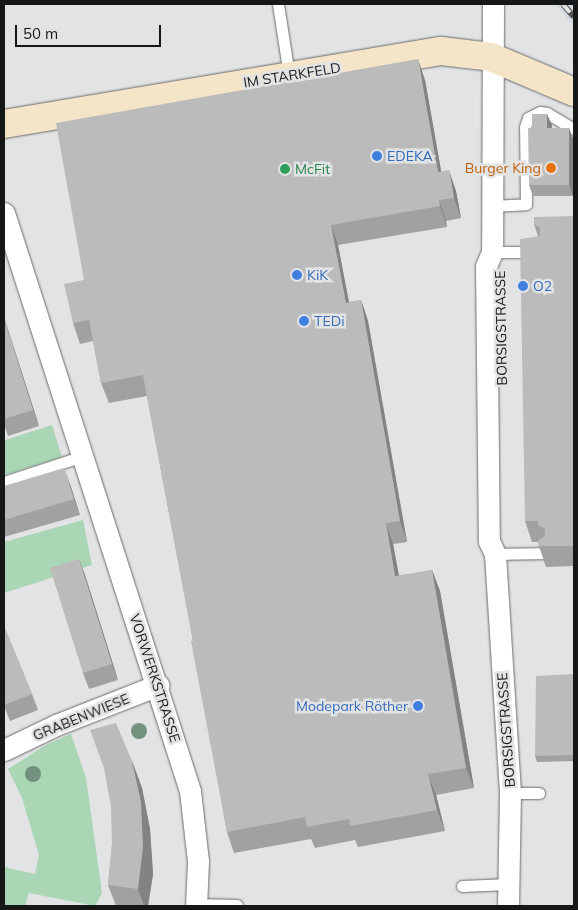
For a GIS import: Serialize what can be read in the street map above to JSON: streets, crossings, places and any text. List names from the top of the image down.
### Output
{
  "streets": {
    "main road": ["IM STARKFELD"],
    "street": ["BORSIGSTRASSE", "VORWERKSTRASSE", "GRABENWIESE"]
  },
  "crossings": [
    ["IM STARKFELD", "BORSIGSTRASSE"],
    ["VORWERKSTRASSE", "GRABENWIESE"]
  ],
  "places": [
    "EDEKA",
    "Burger King",
    "McFit",
    "KiK",
    "O2",
    "TEDi",
    "Modepark Röther"
  ],
  "scale_bar": "50 m"
}
